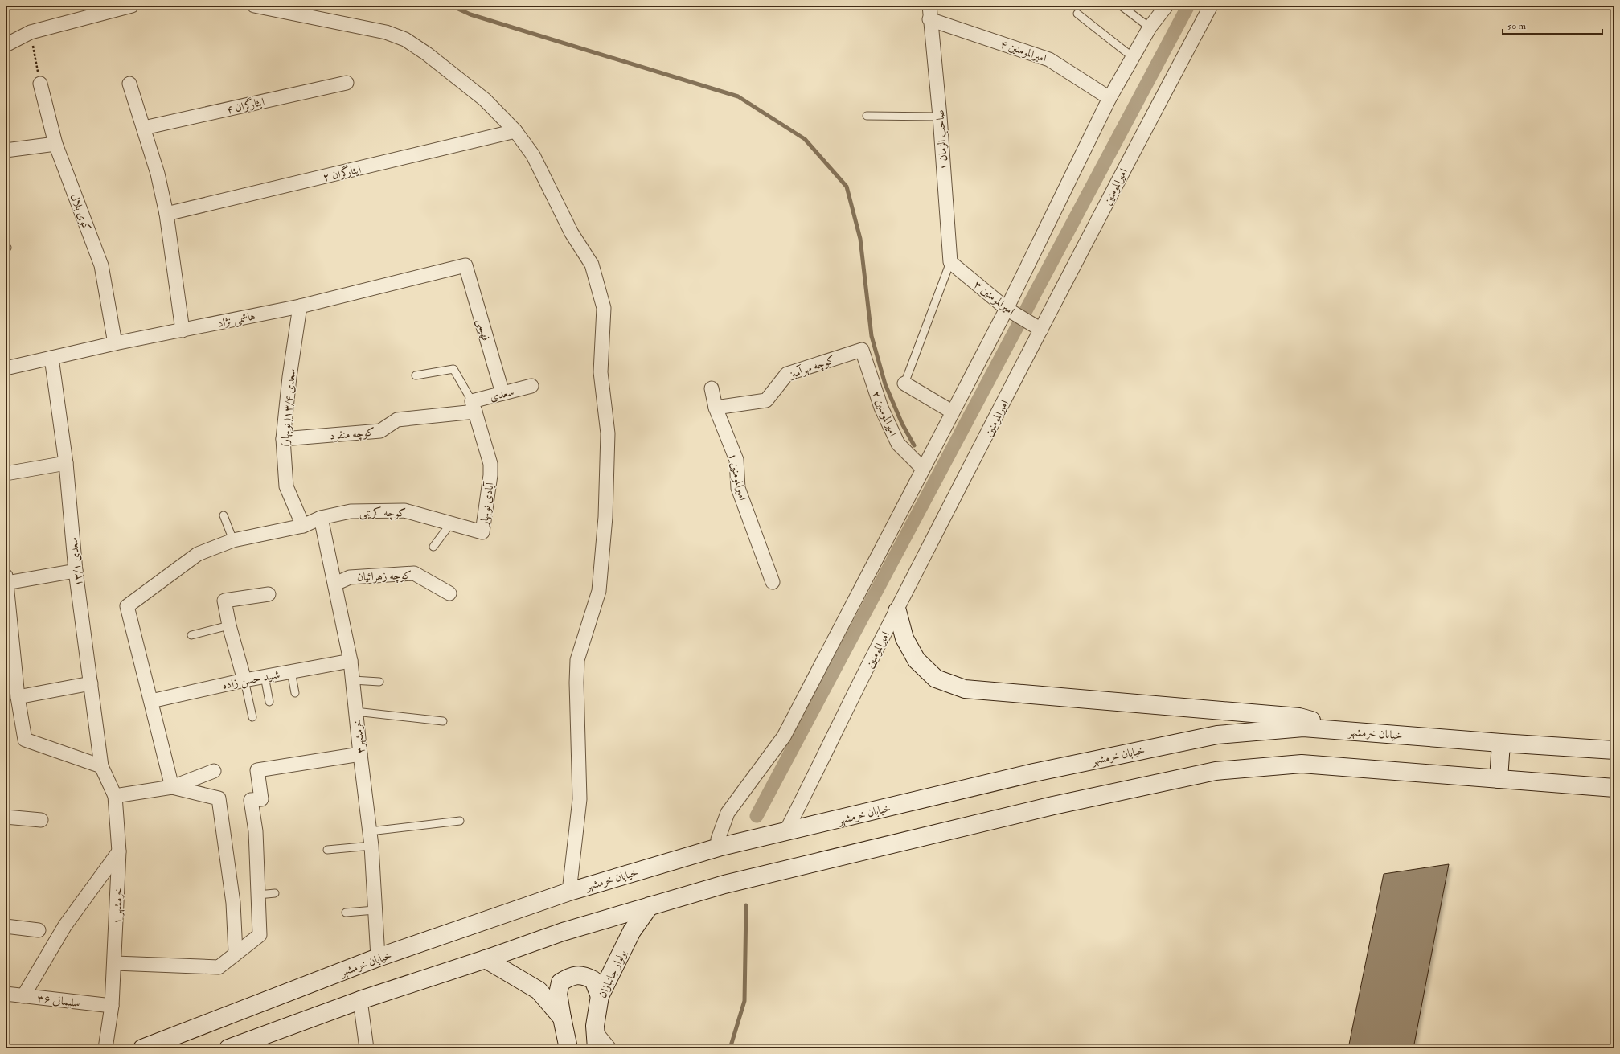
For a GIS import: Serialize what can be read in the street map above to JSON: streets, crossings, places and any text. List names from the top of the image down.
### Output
{
  "streets": {
    "main road": ["خیابان خرمشهر", "بولوار جانبازان"],
    "street": [
      "امیرالمومنین ۴",
      "ایثارگران ۴",
      "صاحب الزمان ۱",
      "ایثارگران ۲",
      "امیرالمومنین",
      "کوی بلال",
      "امیرالمومنین ۳",
      "هاشمی نژاد",
      "فهیمی",
      "کوچه مهرآمیز",
      "سعدی",
      "سعدی ۱۳/۴( نوبهار)",
      "امیرالمومنین ۲",
      "کوچه منفرد",
      "امیرالمومنین ۱",
      "آبادی نوبهار",
      "کوچه کریمی",
      "سعدی ۱۳/۱",
      "کوچه زهرائیان",
      "شهید حسن زاده",
      "خرمشهر۳",
      "خرمشهر ۱",
      "سلیمانی ۳۶"
    ]
  },
  "crossings": [
    ["امیرالمومنین ۴", "صاحب الزمان ۱"],
    ["صاحب الزمان ۱", "امیرالمومنین ۳"],
    ["امیرالمومنین", "امیرالمومنین ۳"],
    ["امیرالمومنین", "خیابان خرمشهر"],
    ["کوی بلال", "هاشمی نژاد"],
    ["هاشمی نژاد", "فهیمی"],
    ["هاشمی نژاد", "سعدی ۱۳/۴( نوبهار)"],
    ["هاشمی نژاد", "سعدی ۱۳/۱"],
    ["فهیمی", "سعدی"],
    ["کوچه مهرآمیز", "امیرالمومنین ۲"],
    ["کوچه مهرآمیز", "امیرالمومنین ۱"],
    ["سعدی", "کوچه منفرد"],
    ["سعدی", "آبادی نوبهار"],
    ["سعدی ۱۳/۴( نوبهار)", "کوچه منفرد"],
    ["سعدی ۱۳/۴( نوبهار)", "کوچه کریمی"],
    ["کوچه منفرد", "آبادی نوبهار"],
    ["آبادی نوبهار", "کوچه کریمی"],
    ["کوچه کریمی", "شهید حسن زاده"],
    ["کوچه کریمی", "خرمشهر۳"],
    ["سعدی ۱۳/۱", "خرمشهر ۱"],
    ["کوچه زهرائیان", "خرمشهر۳"],
    ["شهید حسن زاده", "خرمشهر۳"],
    ["خیابان خرمشهر", "خرمشهر۳"],
    ["خرمشهر ۱", "سلیمانی ۳۶"]
  ],
  "scale_bar": "50 m"
}
